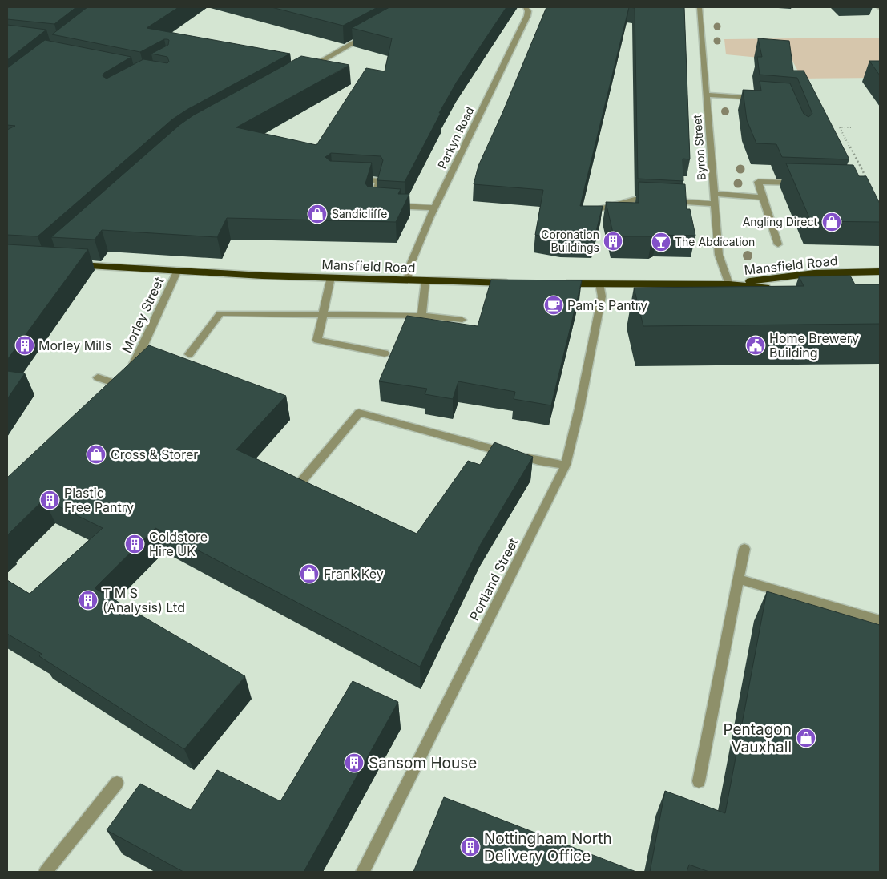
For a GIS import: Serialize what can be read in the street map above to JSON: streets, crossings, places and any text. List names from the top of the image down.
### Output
{
  "streets": {
    "highway": ["Mansfield Road"],
    "street": [
      "Parkyn Road",
      "Byron Street",
      "Morley Street",
      "Portland Street"
    ]
  },
  "crossings": [
    ["Parkyn Road", "Mansfield Road"],
    ["Byron Street", "Mansfield Road"],
    ["Mansfield Road", "Morley Street"],
    ["Mansfield Road", "Portland Street"]
  ],
  "places": {
    "shop": [
      "Sandicliffe",
      "Angling Direct",
      "Cross & Storer",
      "Frank Key",
      "Pentagon Vauxhall"
    ],
    "building": [
      "Coronation Buildings",
      "Morley Mills",
      "Plastic Free Pantry",
      "Coldstore Hire UK",
      "T M S (Analysis) Ltd",
      "Sansom House",
      "Nottingham North Delivery Office"
    ],
    "bar": ["The Abdication"],
    "cafe": ["Pam's Pantry"],
    "public building": ["Home Brewery Building"]
  }
}
